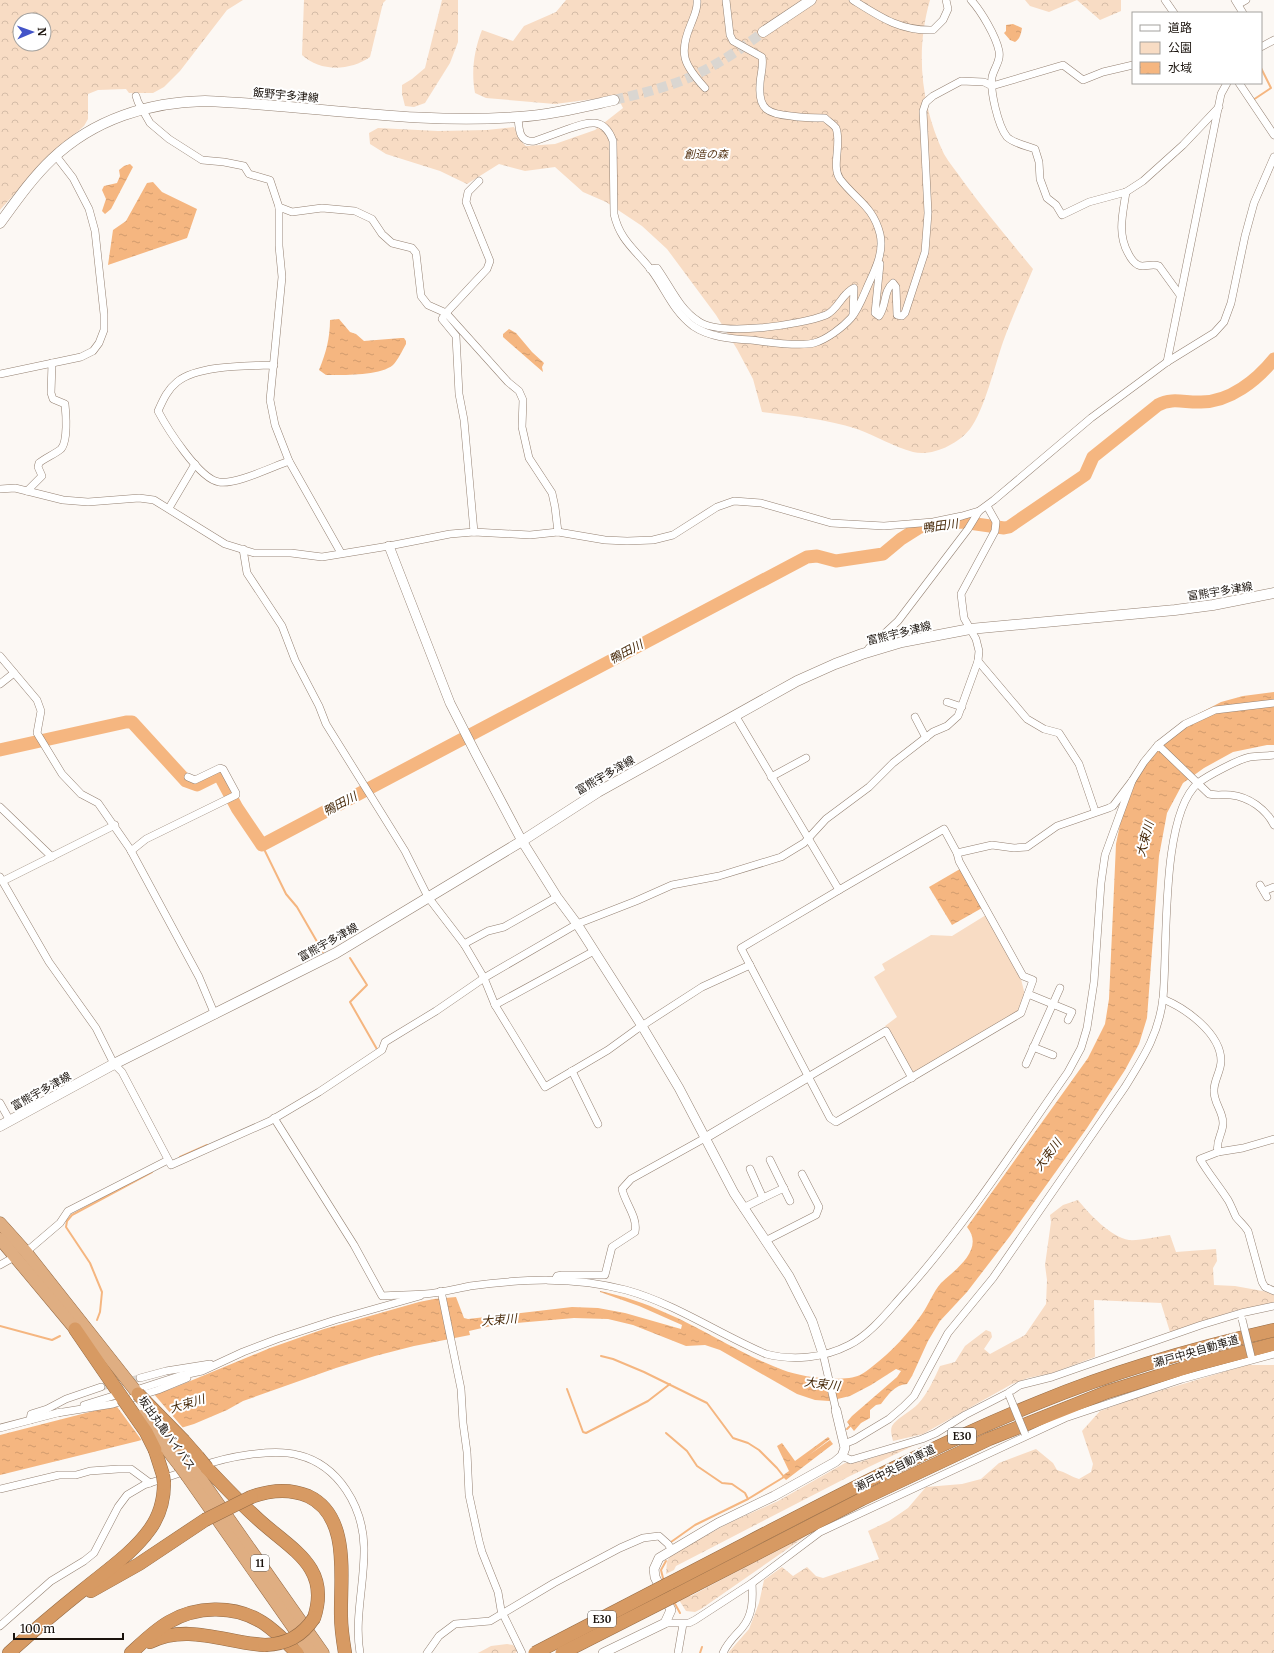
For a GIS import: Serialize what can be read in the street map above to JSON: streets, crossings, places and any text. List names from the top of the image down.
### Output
{
  "streets": {
    "highway": [
      "瀬戸中央自動車道",
      "坂出丸亀バイパス",
      "E30",
      "11"
    ],
    "main road": ["飯野宇多津線", "富熊宇多津線"]
  },
  "water": ["鴨田川", "大束川"],
  "parks": ["創造の森"],
  "legend": ["道路", "公園", "水域"],
  "scale_bar": "100 m",
  "north": "right"
}
